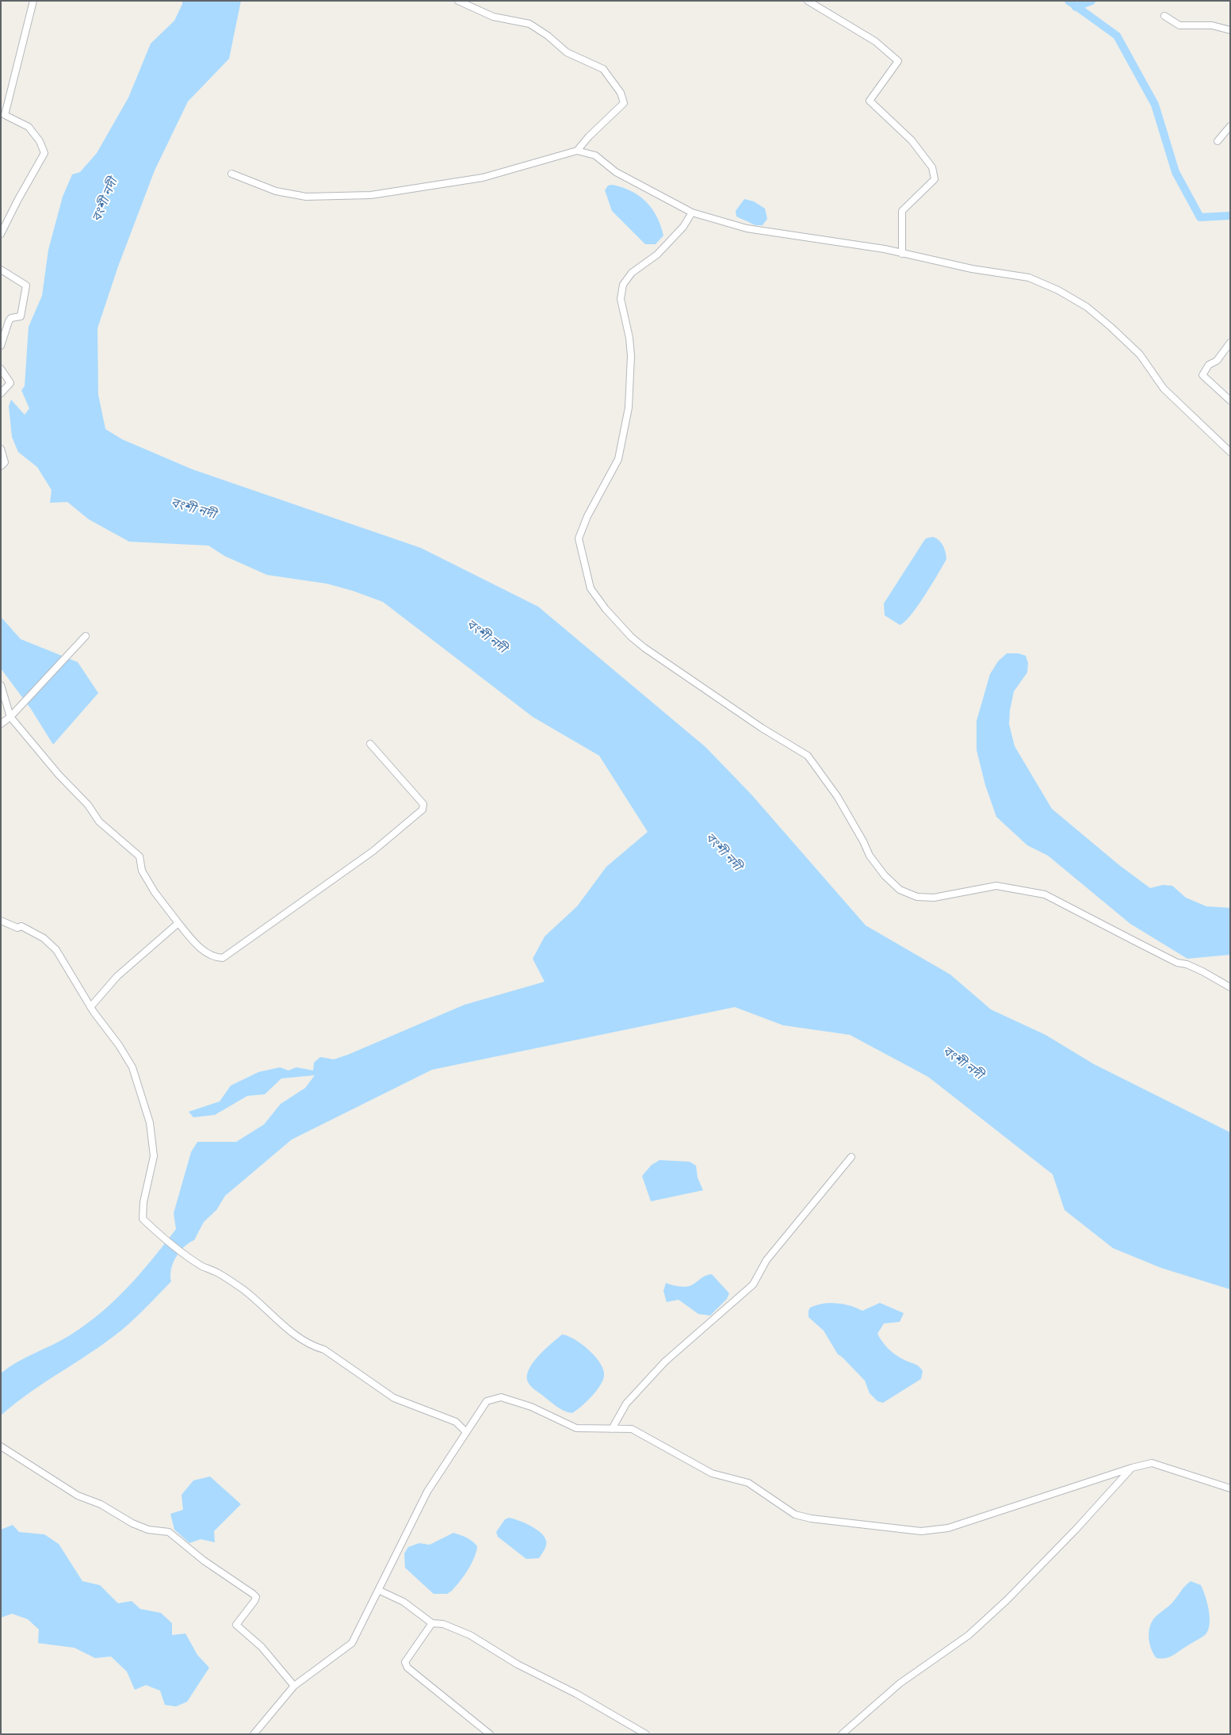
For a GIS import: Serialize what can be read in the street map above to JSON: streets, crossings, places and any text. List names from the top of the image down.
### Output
{
  "water": ["বংশী নদী"]
}
